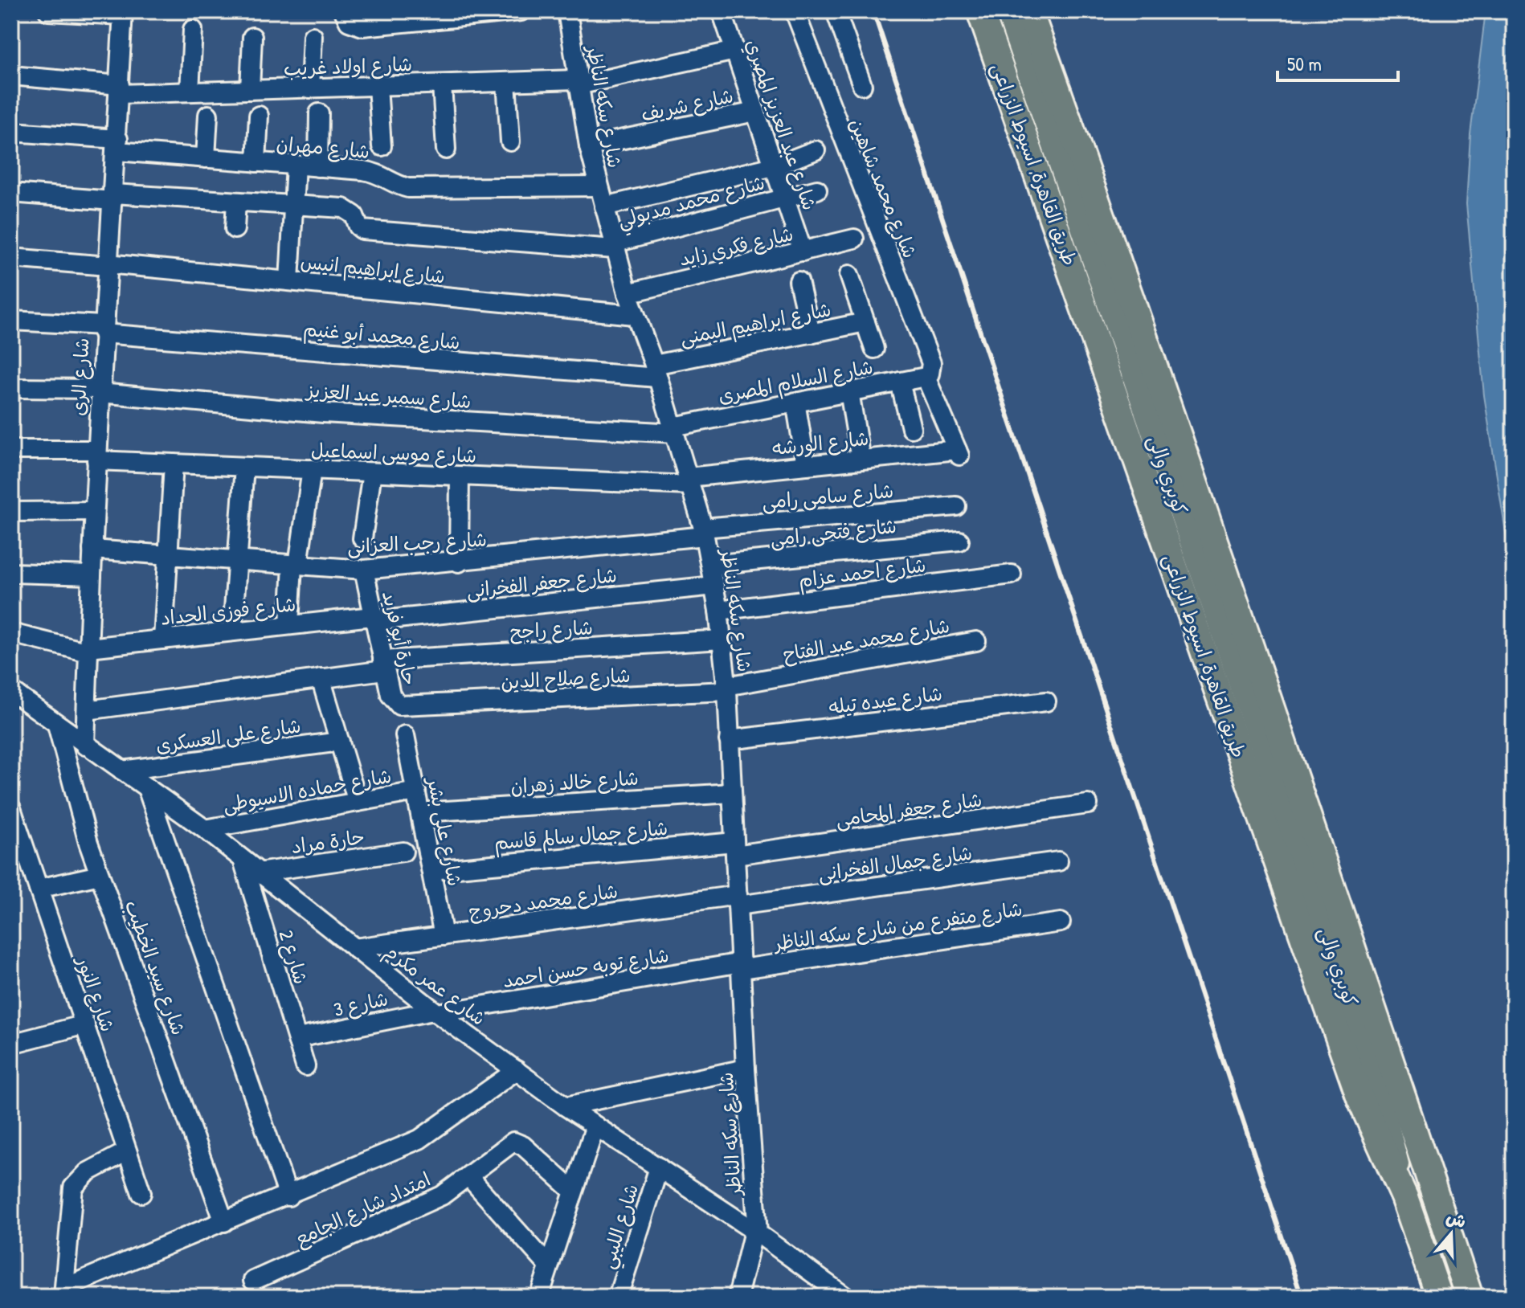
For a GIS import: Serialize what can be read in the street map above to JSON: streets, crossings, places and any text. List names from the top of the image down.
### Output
{
  "streets": {
    "highway": ["طريق القاهرة, اسيوط الزراعى"],
    "main road": ["كوبري والى"],
    "street": [
      "شارع اولاد غريب",
      "شارع شريف",
      "شارع سكه الناظر",
      "شارع عبد العزيز المصري",
      "شارع مهران",
      "شارع محمد شاهين",
      "شارع محمد مدبولي",
      "شارع فكري زايد",
      "شارع ابراهيم انيس",
      "شارع ابراهيم اليمنى",
      "شارع محمد أبو غنيم",
      "شارع الرى",
      "شارع السلام المصرى",
      "شارع سمير عبد العزيز",
      "شارع الورشه",
      "شارع موسى اسماعيل",
      "شارع سامى رامى",
      "شارع فتحى رامى",
      "شارع رجب العزانى",
      "شارع احمد عزام",
      "شارع جعفر الفخرانى",
      "شارع فوزى الحداد",
      "شارع راجح",
      "حارة أبو فريد",
      "شارع محمد عبد الفتاح",
      "شارع صلاح الدين",
      "شارع عبده تيله",
      "شارع على العسكرى",
      "شارع خالد زهران",
      "شارع حماده الاسيوطى",
      "شارع جعفر المحامى",
      "شارع على بشر",
      "شارع جمال سالم قاسم",
      "حارة مراد",
      "شارع جمال الفخرانى",
      "شارع محمد دحروج",
      "شارع متفرع من شارع سكه الناظر",
      "شارع 2",
      "شارع سيد الخطيب",
      "شارع توبه حسن احمد",
      "شارع عمر مكرم",
      "شارع النور",
      "شارع 3",
      "امتداد شارع الجامع",
      "شارع الليبي"
    ]
  },
  "crossings": [
    ["شارع اولاد غريب", "شارع سكه الناظر"],
    ["شارع اولاد غريب", "شارع عبد العزيز المصري"],
    ["شارع اولاد غريب", "شارع الرى"],
    ["شارع شريف", "شارع سكه الناظر"],
    ["شارع شريف", "شارع عبد العزيز المصري"],
    ["شارع سكه الناظر", "شارع مهران"],
    ["شارع سكه الناظر", "شارع محمد مدبولي"],
    ["شارع سكه الناظر", "شارع فكري زايد"],
    ["شارع سكه الناظر", "شارع ابراهيم انيس"],
    ["شارع سكه الناظر", "شارع ابراهيم اليمنى"],
    ["شارع سكه الناظر", "شارع محمد أبو غنيم"],
    ["شارع سكه الناظر", "شارع السلام المصرى"],
    ["شارع سكه الناظر", "شارع سمير عبد العزيز"],
    ["شارع سكه الناظر", "شارع الورشه"],
    ["شارع سكه الناظر", "شارع موسى اسماعيل"],
    ["شارع سكه الناظر", "شارع سامى رامى"],
    ["شارع سكه الناظر", "شارع فتحى رامى"],
    ["شارع سكه الناظر", "شارع رجب العزانى"],
    ["شارع سكه الناظر", "شارع احمد عزام"],
    ["شارع سكه الناظر", "شارع جعفر الفخرانى"],
    ["شارع سكه الناظر", "شارع راجح"],
    ["شارع سكه الناظر", "شارع محمد عبد الفتاح"],
    ["شارع سكه الناظر", "شارع صلاح الدين"],
    ["شارع سكه الناظر", "شارع عبده تيله"],
    ["شارع سكه الناظر", "شارع خالد زهران"],
    ["شارع سكه الناظر", "شارع جعفر المحامى"],
    ["شارع سكه الناظر", "شارع جمال سالم قاسم"],
    ["شارع سكه الناظر", "شارع جمال الفخرانى"],
    ["شارع سكه الناظر", "شارع محمد دحروج"],
    ["شارع سكه الناظر", "شارع متفرع من شارع سكه الناظر"],
    ["شارع سكه الناظر", "شارع توبه حسن احمد"],
    ["شارع سكه الناظر", "شارع عمر مكرم"],
    ["شارع عبد العزيز المصري", "شارع محمد مدبولي"],
    ["شارع عبد العزيز المصري", "شارع فكري زايد"],
    ["شارع مهران", "شارع الرى"],
    ["طريق القاهرة, اسيوط الزراعى", "كوبري والى"],
    ["شارع محمد شاهين", "شارع السلام المصرى"],
    ["شارع محمد شاهين", "شارع الورشه"],
    ["شارع ابراهيم انيس", "شارع الرى"],
    ["شارع ابراهيم اليمنى", "شارع محمد أبو غنيم"],
    ["شارع محمد أبو غنيم", "شارع الرى"],
    ["شارع الرى", "شارع سمير عبد العزيز"],
    ["شارع الرى", "شارع موسى اسماعيل"],
    ["شارع الرى", "شارع رجب العزانى"],
    ["شارع الرى", "شارع فوزى الحداد"],
    ["شارع الرى", "شارع راجح"],
    ["شارع الرى", "شارع عمر مكرم"],
    ["شارع السلام المصرى", "شارع سمير عبد العزيز"],
    ["شارع السلام المصرى", "شارع الورشه"],
    ["شارع الورشه", "شارع موسى اسماعيل"],
    ["شارع سامى رامى", "شارع رجب العزانى"],
    ["شارع رجب العزانى", "حارة أبو فريد"],
    ["شارع جعفر الفخرانى", "شارع فوزى الحداد"],
    ["شارع جعفر الفخرانى", "حارة أبو فريد"],
    ["شارع فوزى الحداد", "حارة أبو فريد"],
    ["شارع راجح", "حارة أبو فريد"],
    ["حارة أبو فريد", "شارع صلاح الدين"],
    ["شارع محمد عبد الفتاح", "شارع صلاح الدين"],
    ["شارع على العسكرى", "شارع عمر مكرم"],
    ["شارع خالد زهران", "شارع على بشر"],
    ["شارع حماده الاسيوطى", "شارع على بشر"],
    ["شارع حماده الاسيوطى", "شارع عمر مكرم"],
    ["شارع جعفر المحامى", "شارع جمال سالم قاسم"],
    ["شارع على بشر", "شارع جمال سالم قاسم"],
    ["شارع على بشر", "شارع محمد دحروج"],
    ["حارة مراد", "شارع عمر مكرم"],
    ["شارع جمال الفخرانى", "شارع محمد دحروج"],
    ["شارع محمد دحروج", "شارع عمر مكرم"],
    ["شارع متفرع من شارع سكه الناظر", "شارع توبه حسن احمد"],
    ["شارع 2", "شارع عمر مكرم"],
    ["شارع 2", "شارع 3"],
    ["شارع سيد الخطيب", "شارع عمر مكرم"],
    ["شارع توبه حسن احمد", "شارع عمر مكرم"],
    ["شارع توبه حسن احمد", "شارع 3"],
    ["شارع عمر مكرم", "شارع 3"],
    ["شارع عمر مكرم", "شارع الليبي"]
  ],
  "scale_bar": "50 m",
  "north": "top"
}
